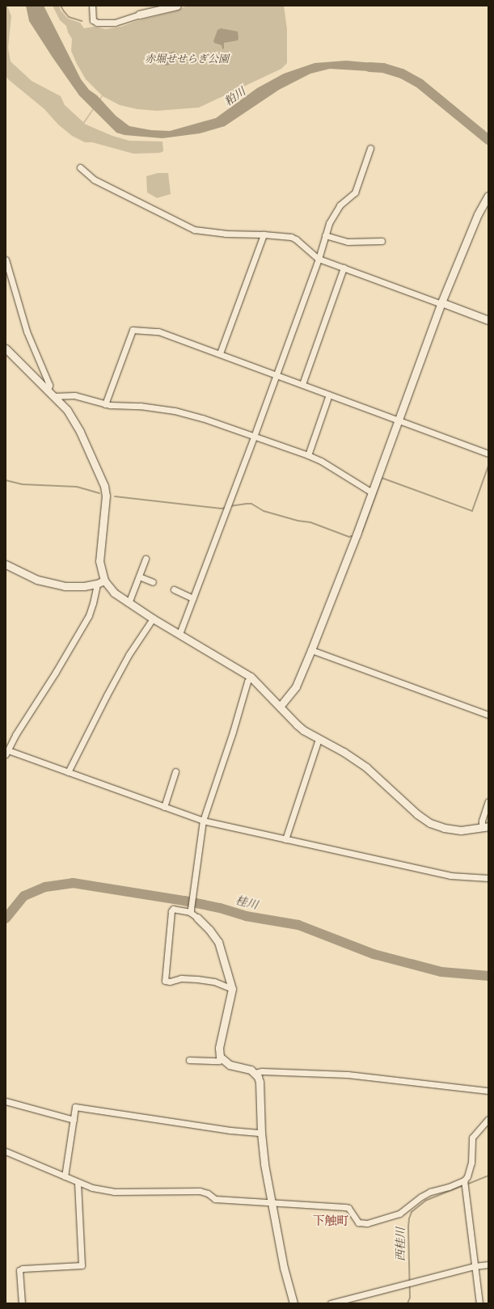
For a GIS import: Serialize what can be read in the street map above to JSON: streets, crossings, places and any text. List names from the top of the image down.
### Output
{
  "districts": ["下触町"],
  "water": ["粕川", "桂川", "西桂川"],
  "parks": ["赤堀せせらぎ公園"]
}
